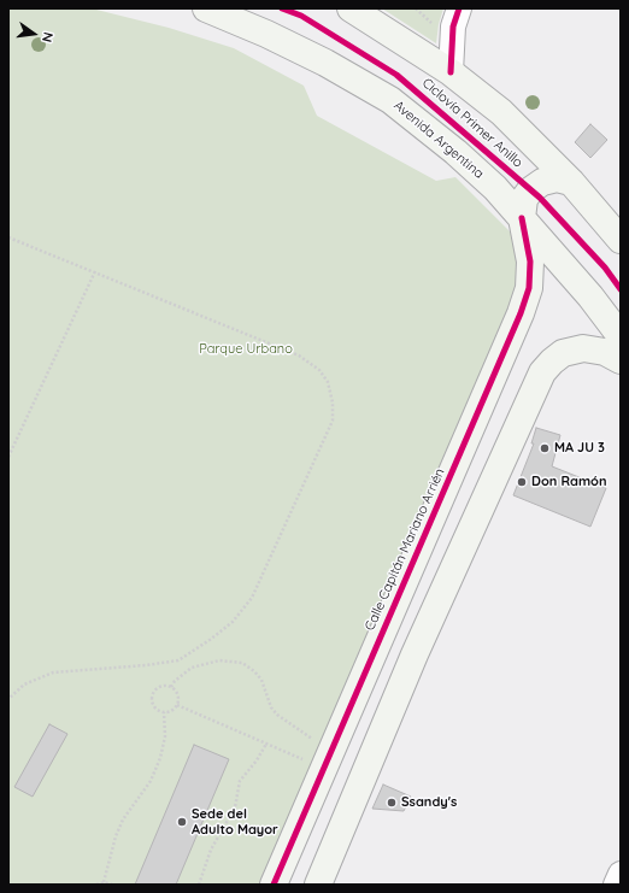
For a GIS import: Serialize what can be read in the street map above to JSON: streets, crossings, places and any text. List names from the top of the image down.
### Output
{
  "streets": {
    "street": ["Avenida Argentina", "Calle Capitán Mariano Arrién"],
    "cycle path": ["Ciclovía Primer Anillo"]
  },
  "crossings": [
    ["Avenida Argentina", "Calle Capitán Mariano Arrién"]
  ],
  "parks": ["Parque Urbano"],
  "places": [
    "MA JU 3",
    "Don Ramón",
    "Ssandy's",
    "Sede del Adulto Mayor"
  ],
  "north": "right"
}
